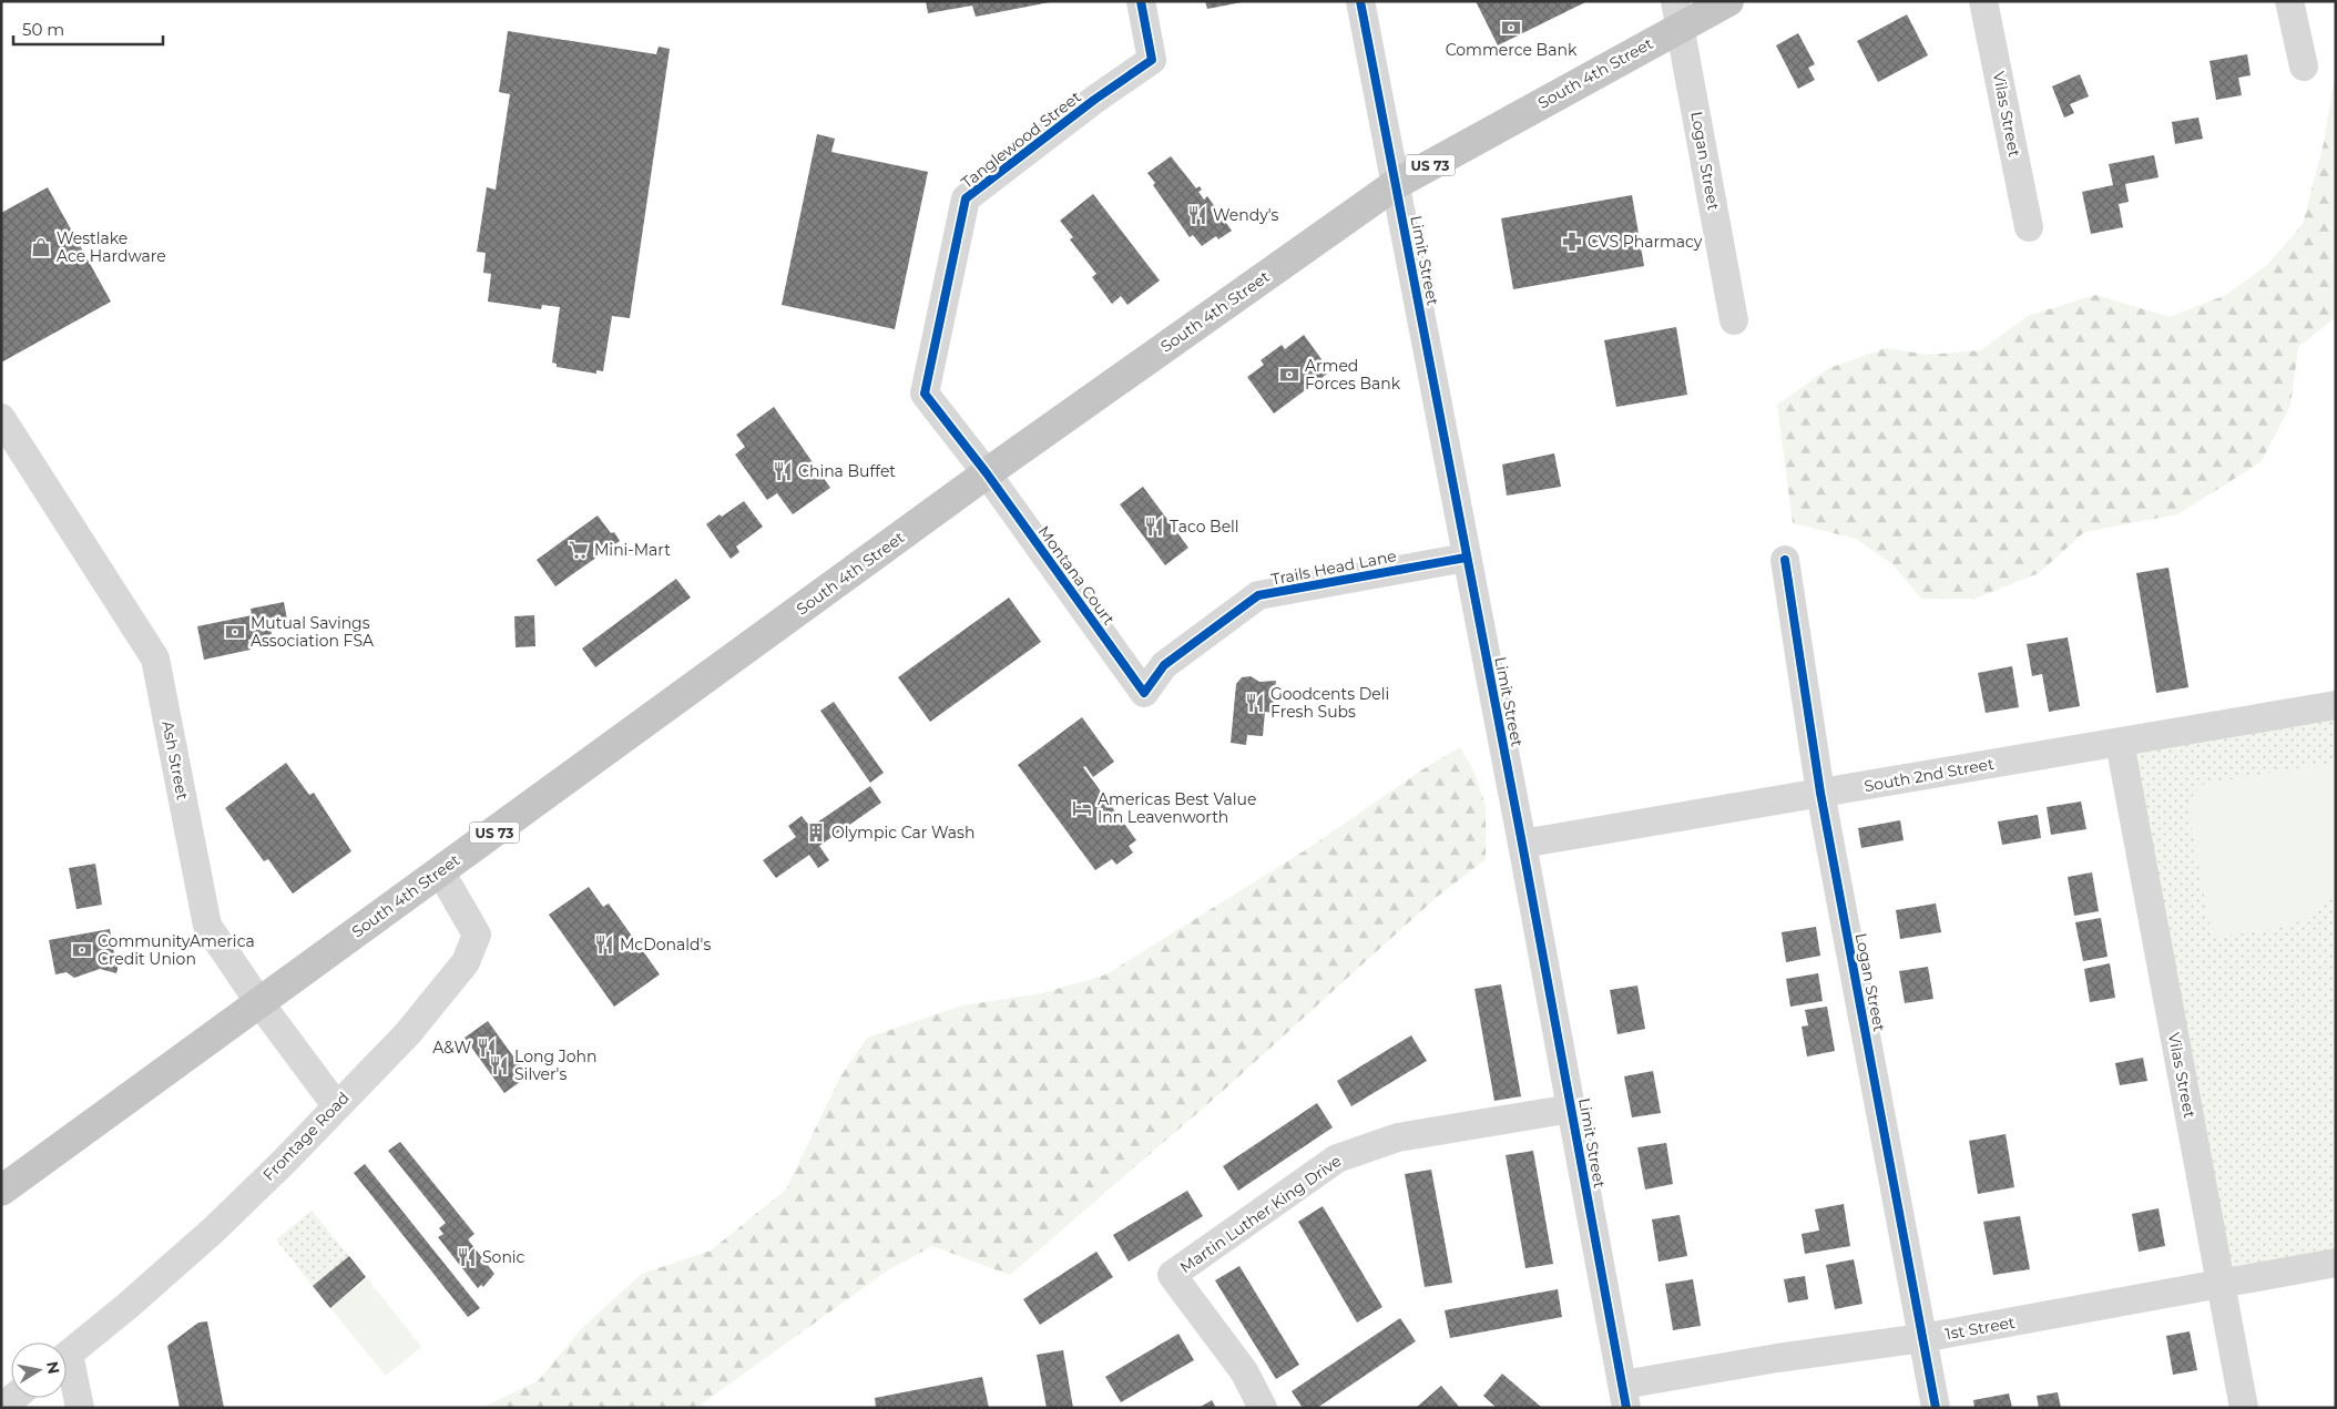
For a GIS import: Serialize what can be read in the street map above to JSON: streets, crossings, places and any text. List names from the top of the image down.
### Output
{
  "streets": {
    "highway": ["South 4th Street", "US 73"],
    "street": [
      "Vilas Street",
      "Tanglewood Street",
      "Logan Street",
      "Limit Street",
      "Trails Head Lane",
      "Montana Court",
      "Ash Street",
      "South 2nd Street",
      "Frontage Road",
      "Martin Luther King Drive",
      "1st Street"
    ]
  },
  "crossings": [
    ["South 4th Street", "Tanglewood Street"],
    ["South 4th Street", "Logan Street"],
    ["South 4th Street", "Limit Street"],
    ["South 4th Street", "Montana Court"],
    ["South 4th Street", "Ash Street"],
    ["South 4th Street", "Frontage Road"],
    ["Vilas Street", "South 2nd Street"],
    ["Vilas Street", "1st Street"],
    ["Tanglewood Street", "Montana Court"],
    ["Logan Street", "South 2nd Street"],
    ["Logan Street", "1st Street"],
    ["Limit Street", "Trails Head Lane"],
    ["Limit Street", "South 2nd Street"],
    ["Limit Street", "Martin Luther King Drive"],
    ["Limit Street", "1st Street"],
    ["Trails Head Lane", "Montana Court"],
    ["Ash Street", "Frontage Road"]
  ],
  "places": {
    "bank": [
      "Commerce Bank",
      "Armed Forces Bank",
      "Mutual Savings Association FSA",
      "CommunityAmerica Credit Union"
    ],
    "restaurant": [
      "Wendy's",
      "China Buffet",
      "Taco Bell",
      "Goodcents Deli Fresh Subs",
      "McDonald's",
      "A&W",
      "Long John Silver's",
      "Sonic"
    ],
    "pharmacy": ["CVS Pharmacy"],
    "shop": ["Westlake Ace Hardware"],
    "supermarket": ["Mini-Mart"],
    "hotel": ["Americas Best Value Inn Leavenworth"],
    "building": ["Olympic Car Wash"]
  },
  "scale_bar": "50 m",
  "north": "right"
}
